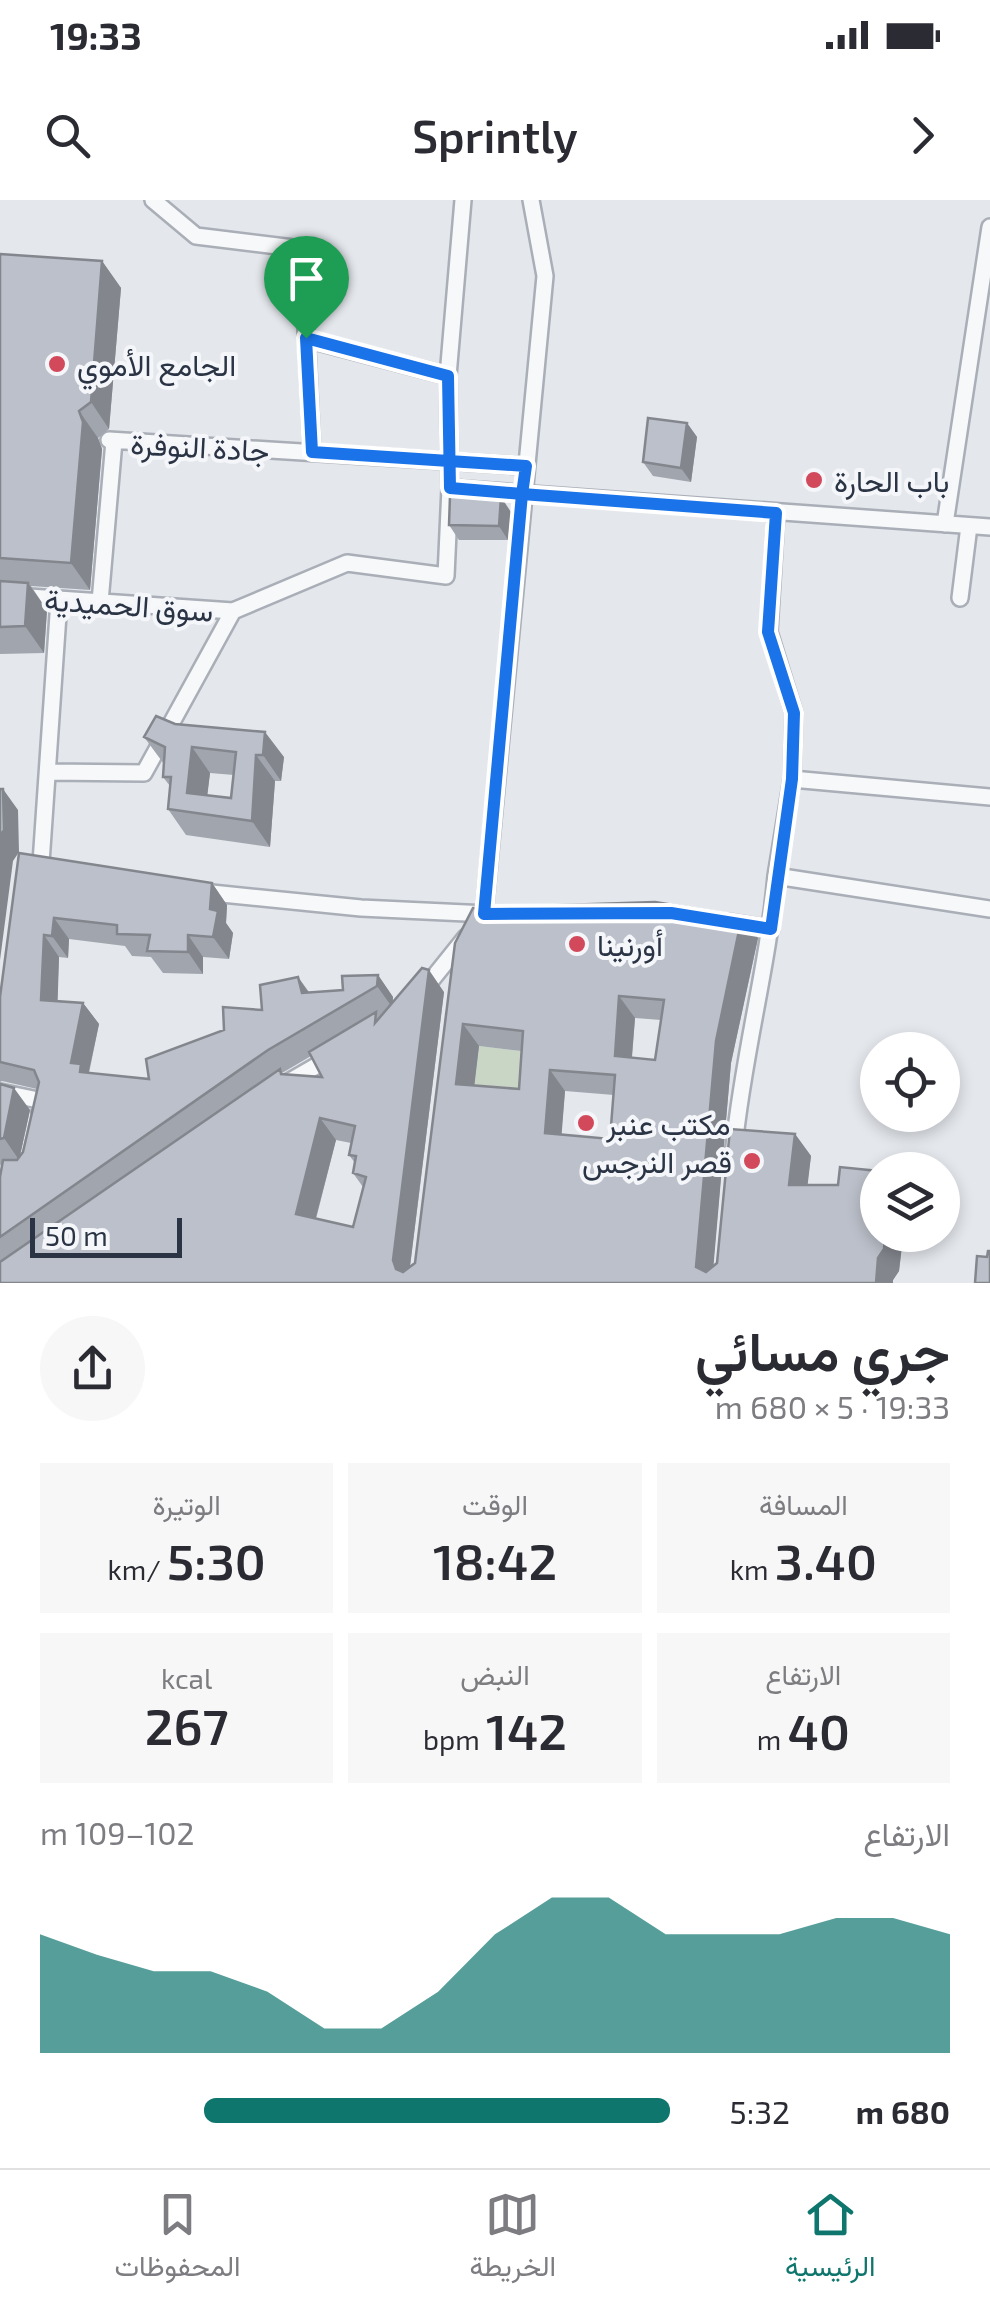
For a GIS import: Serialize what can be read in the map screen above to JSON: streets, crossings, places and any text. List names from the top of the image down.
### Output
{
  "streets": {
    "street": ["جادة النوفرة", "سوق الحميدية"]
  },
  "crossings": [
    ["جادة النوفرة", "سوق الحميدية"]
  ],
  "places": [
    "الجامع الأموي",
    "باب الحارة",
    "أورنينا",
    "مكتب عنبر",
    "قصر النرجس"
  ],
  "scale_bar": "50 m",
  "page": {
    "status": "19:33",
    "header": "Sprintly",
    "scale": "50 m",
    "heading": ["جري مسائي", "19:33 · 5 × 680 m"],
    "stats": [
      ["المسافة", "3.40 km"],
      ["الوقت", "18:42"],
      ["الوتيرة", "5:30 /km"],
      ["الارتفاع", "40 m"],
      ["النبض", "142 bpm"],
      ["kcal", "267"]
    ],
    "chart": ["الارتفاع", "102–109 m"],
    "list": [
      {
        "name": "680 m",
        "note": "5:32"
      }
    ],
    "tabs": ["الرئيسية", "الخريطة", "المحفوظات"]
  }
}
